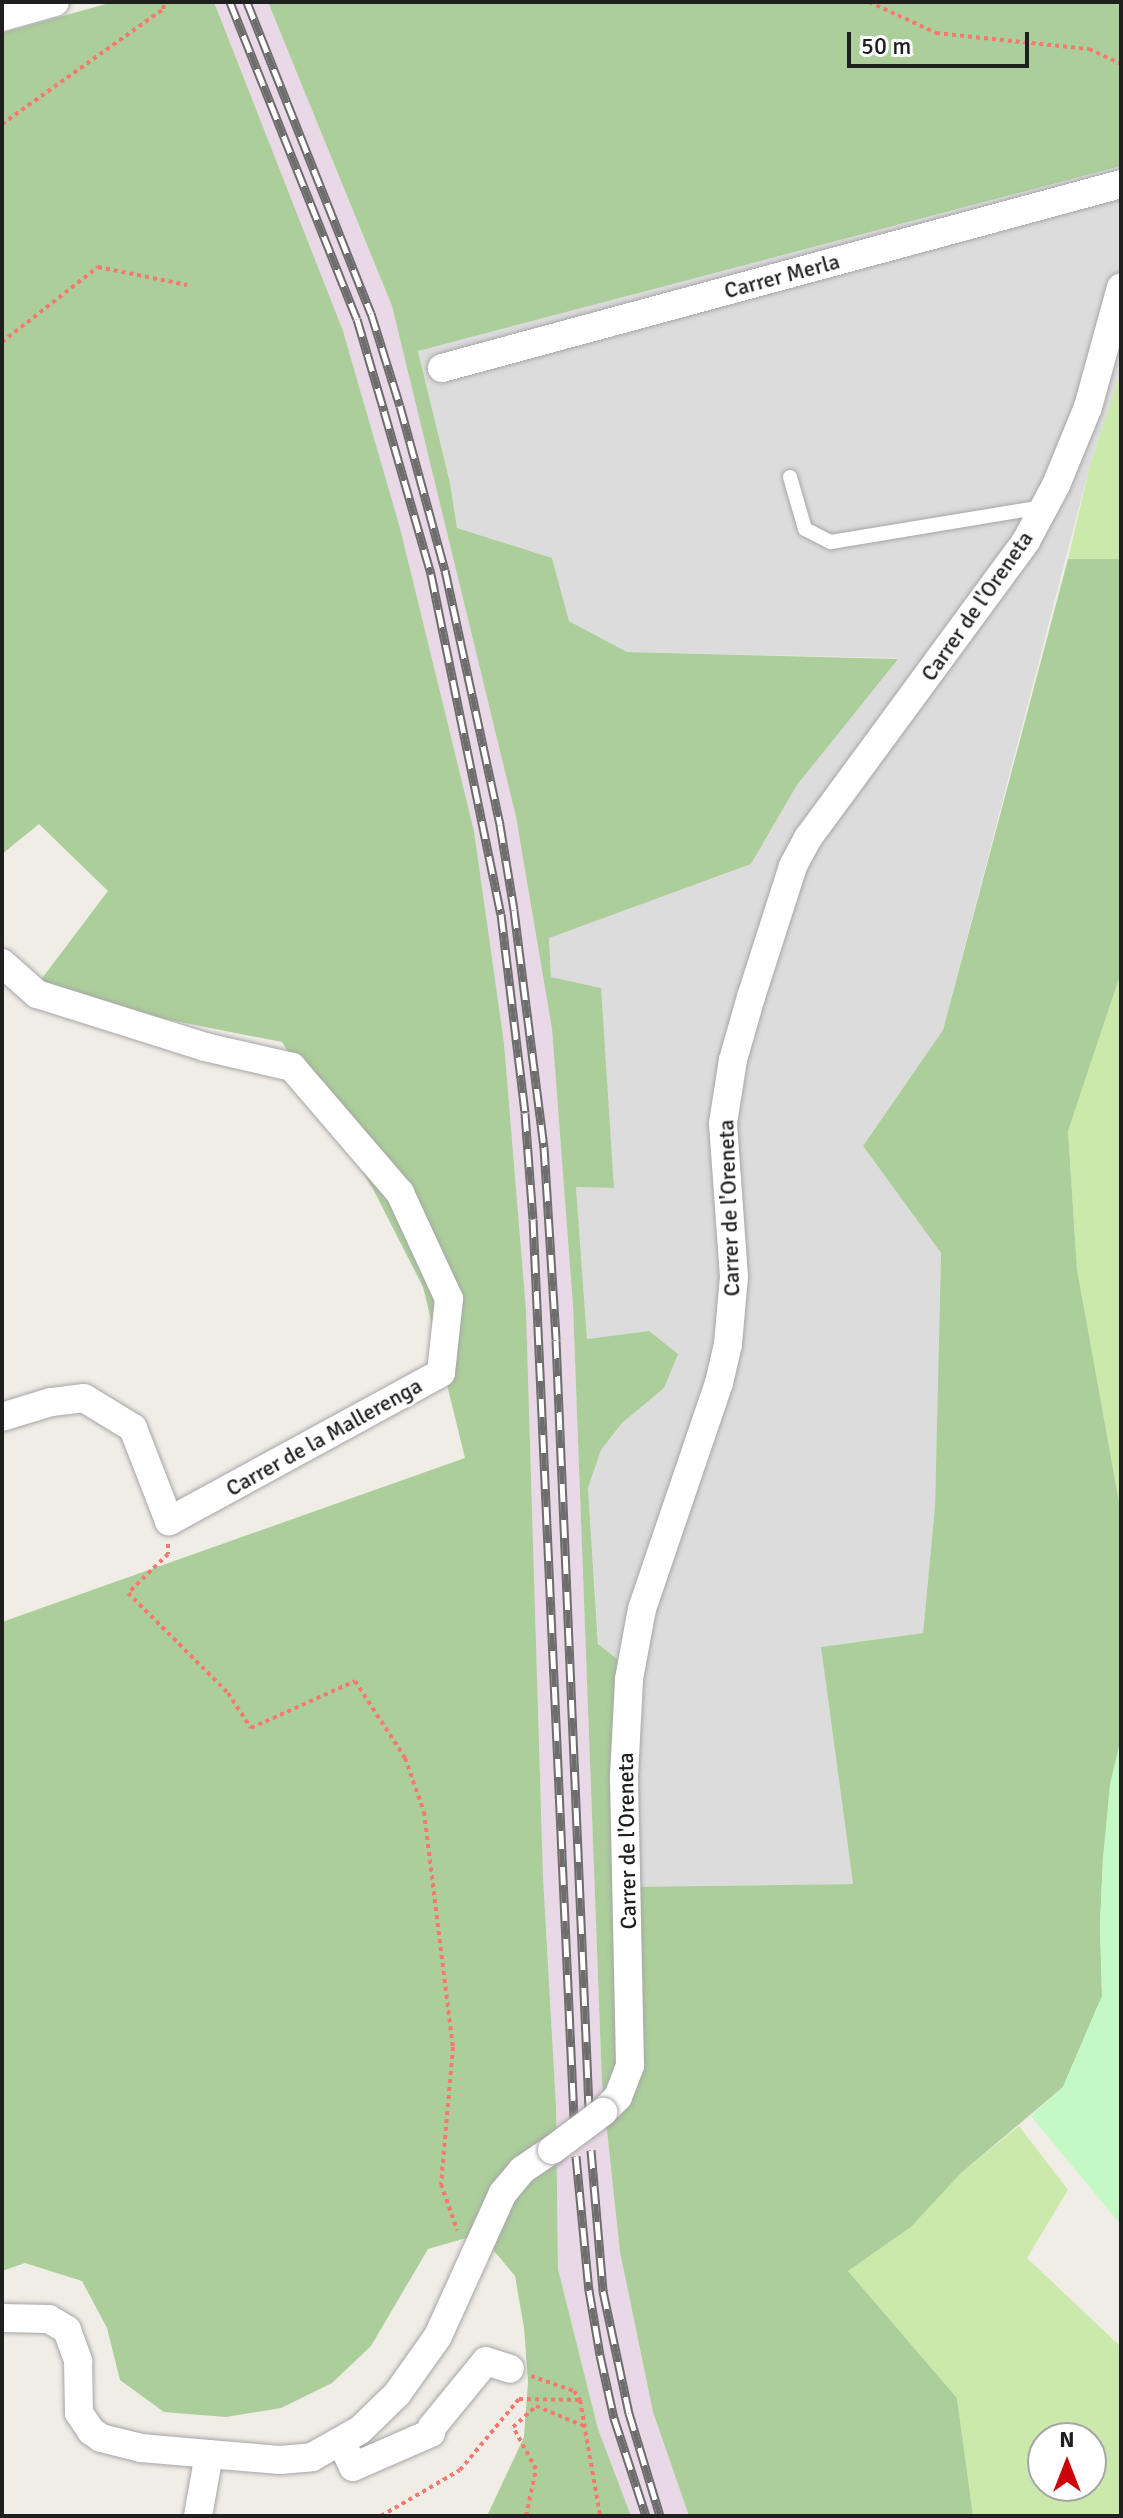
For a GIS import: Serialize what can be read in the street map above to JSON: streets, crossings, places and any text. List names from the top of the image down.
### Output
{
  "streets": {
    "street": ["Carrer Merla", "Carrer de l'Oreneta", "Carrer de la Mallerenga"]
  },
  "scale_bar": "50 m",
  "north": "top"
}
